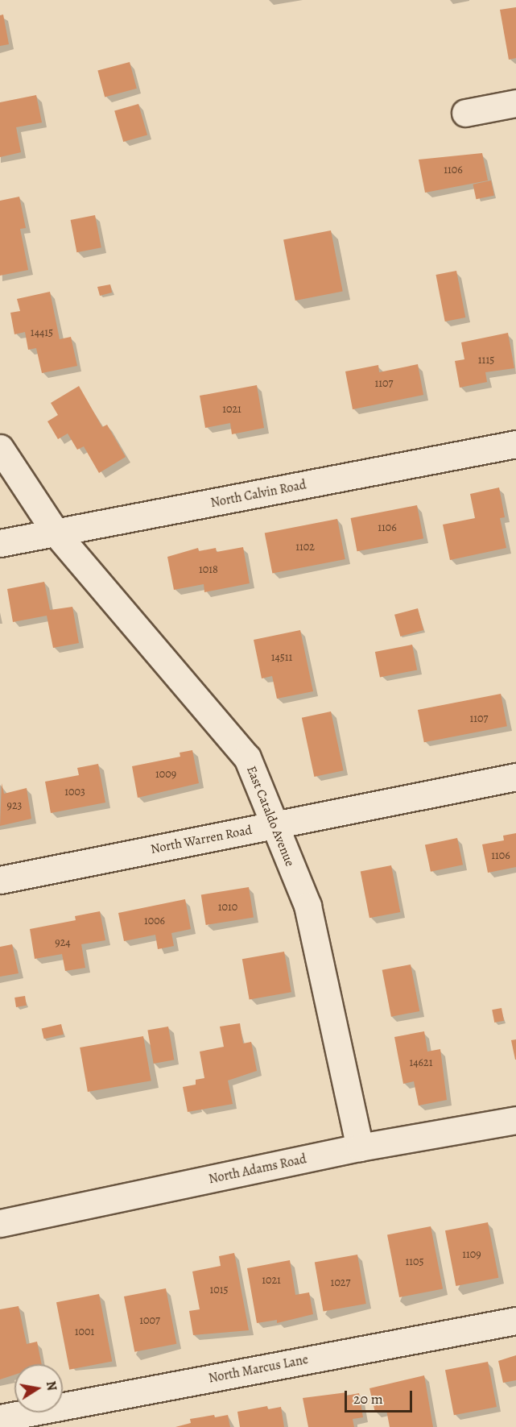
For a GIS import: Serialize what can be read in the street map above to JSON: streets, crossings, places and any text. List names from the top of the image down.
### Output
{
  "streets": {
    "street": [
      "North Calvin Road",
      "East Cataldo Avenue",
      "North Warren Road",
      "North Adams Road",
      "North Marcus Lane"
    ]
  },
  "crossings": [
    ["North Calvin Road", "East Cataldo Avenue"],
    ["East Cataldo Avenue", "North Warren Road"],
    ["East Cataldo Avenue", "North Adams Road"]
  ],
  "house_numbers": [
    "1106",
    "14415",
    "1115",
    "1107",
    "1021",
    "1106",
    "1102",
    "1018",
    "14511",
    "1107",
    "1009",
    "1003",
    "923",
    "1106",
    "1010",
    "1006",
    "924",
    "14621",
    "1109",
    "1105",
    "1021",
    "1027",
    "1015",
    "1007",
    "1001"
  ],
  "scale_bar": "20 m",
  "north": "right"
}
